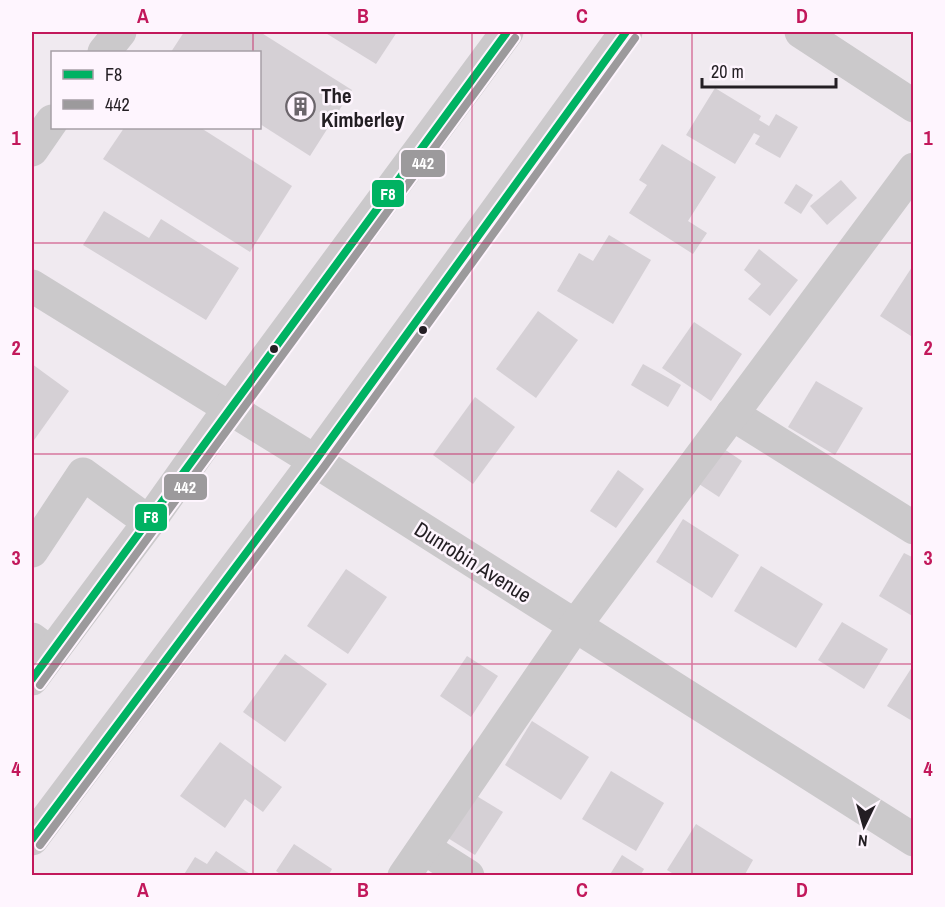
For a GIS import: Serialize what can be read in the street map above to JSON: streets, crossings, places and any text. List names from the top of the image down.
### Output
{
  "streets": {
    "main road": ["Dunrobin Avenue"]
  },
  "places": {
    "building": ["The Kimberley"]
  },
  "lines": ["transit line F8", "transit line 442"],
  "legend": ["F8", "442"],
  "scale_bar": "20 m",
  "north": "bottom",
  "grid": {
    "columns": [
      "A",
      "B",
      "C",
      "D"
    ],
    "rows": [
      "1",
      "2",
      "3",
      "4"
    ]
  }
}
